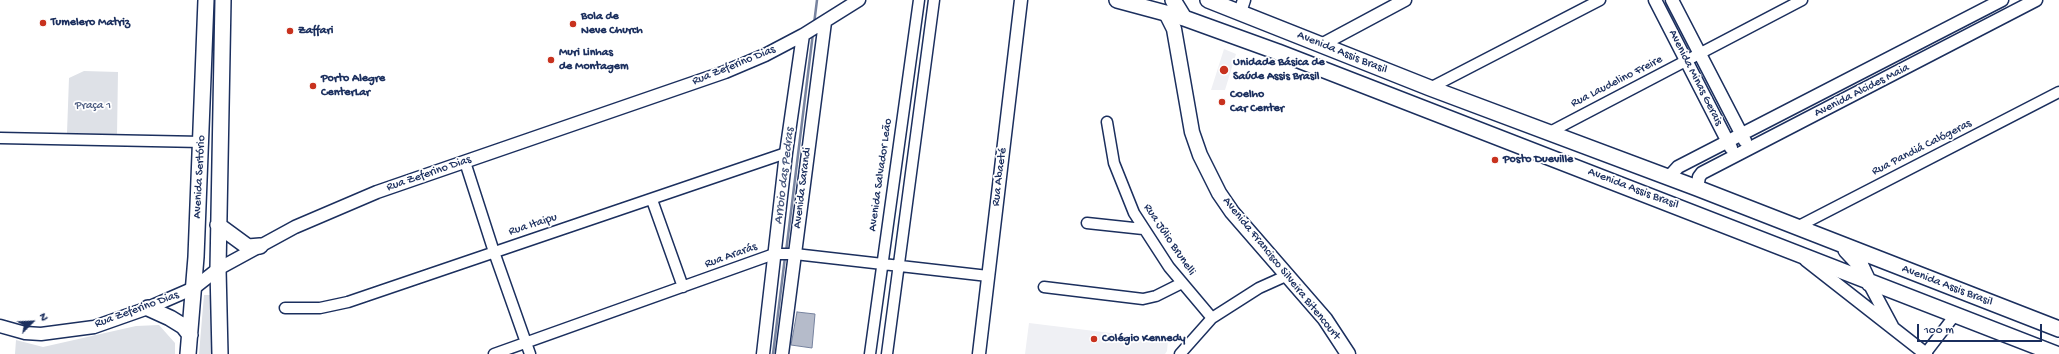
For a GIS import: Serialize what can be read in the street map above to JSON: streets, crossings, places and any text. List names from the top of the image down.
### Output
{
  "streets": {
    "main road": ["Avenida Assis Brasil", "Avenida Sertório", "Avenida Francisco Silveira Bitencourt"],
    "street": [
      "Rua Zeferino Dias",
      "Avenida Minas Gerais",
      "Rua Laudelino Freire",
      "Avenida Alcides Maia",
      "Rua Pandiá Calógeras",
      "Avenida Salvador Leão",
      "Rua Abaeté",
      "Avenida Sarandi",
      "Rua Itaipu",
      "Rua Júlio Brunelli",
      "Rua Ararás"
    ]
  },
  "crossings": [
    ["Avenida Assis Brasil", "Rua Laudelino Freire"],
    ["Avenida Assis Brasil", "Avenida Alcides Maia"],
    ["Avenida Assis Brasil", "Rua Pandiá Calógeras"],
    ["Avenida Assis Brasil", "Avenida Francisco Silveira Bitencourt"],
    ["Rua Zeferino Dias", "Avenida Sertório"],
    ["Rua Zeferino Dias", "Avenida Sarandi"],
    ["Avenida Minas Gerais", "Rua Laudelino Freire"],
    ["Avenida Minas Gerais", "Avenida Alcides Maia"],
    ["Avenida Salvador Leão", "Rua Ararás"],
    ["Rua Abaeté", "Rua Ararás"],
    ["Avenida Sarandi", "Rua Itaipu"],
    ["Avenida Sarandi", "Rua Ararás"]
  ],
  "water": ["Arroio das Pedras"],
  "parks": ["Praça 1"],
  "places": [
    "Tumelero Matriz",
    "Bola de Neve Church",
    "Zaffari",
    "Muri Linhas de Montagem",
    "Unidade Básica de Saúde Assis Brasil",
    "Porto Alegre CenterLar",
    "Coelho Car Center",
    "Posto Dueville",
    "Colégio Kennedy"
  ],
  "scale_bar": "100 m",
  "north": "top right"
}
